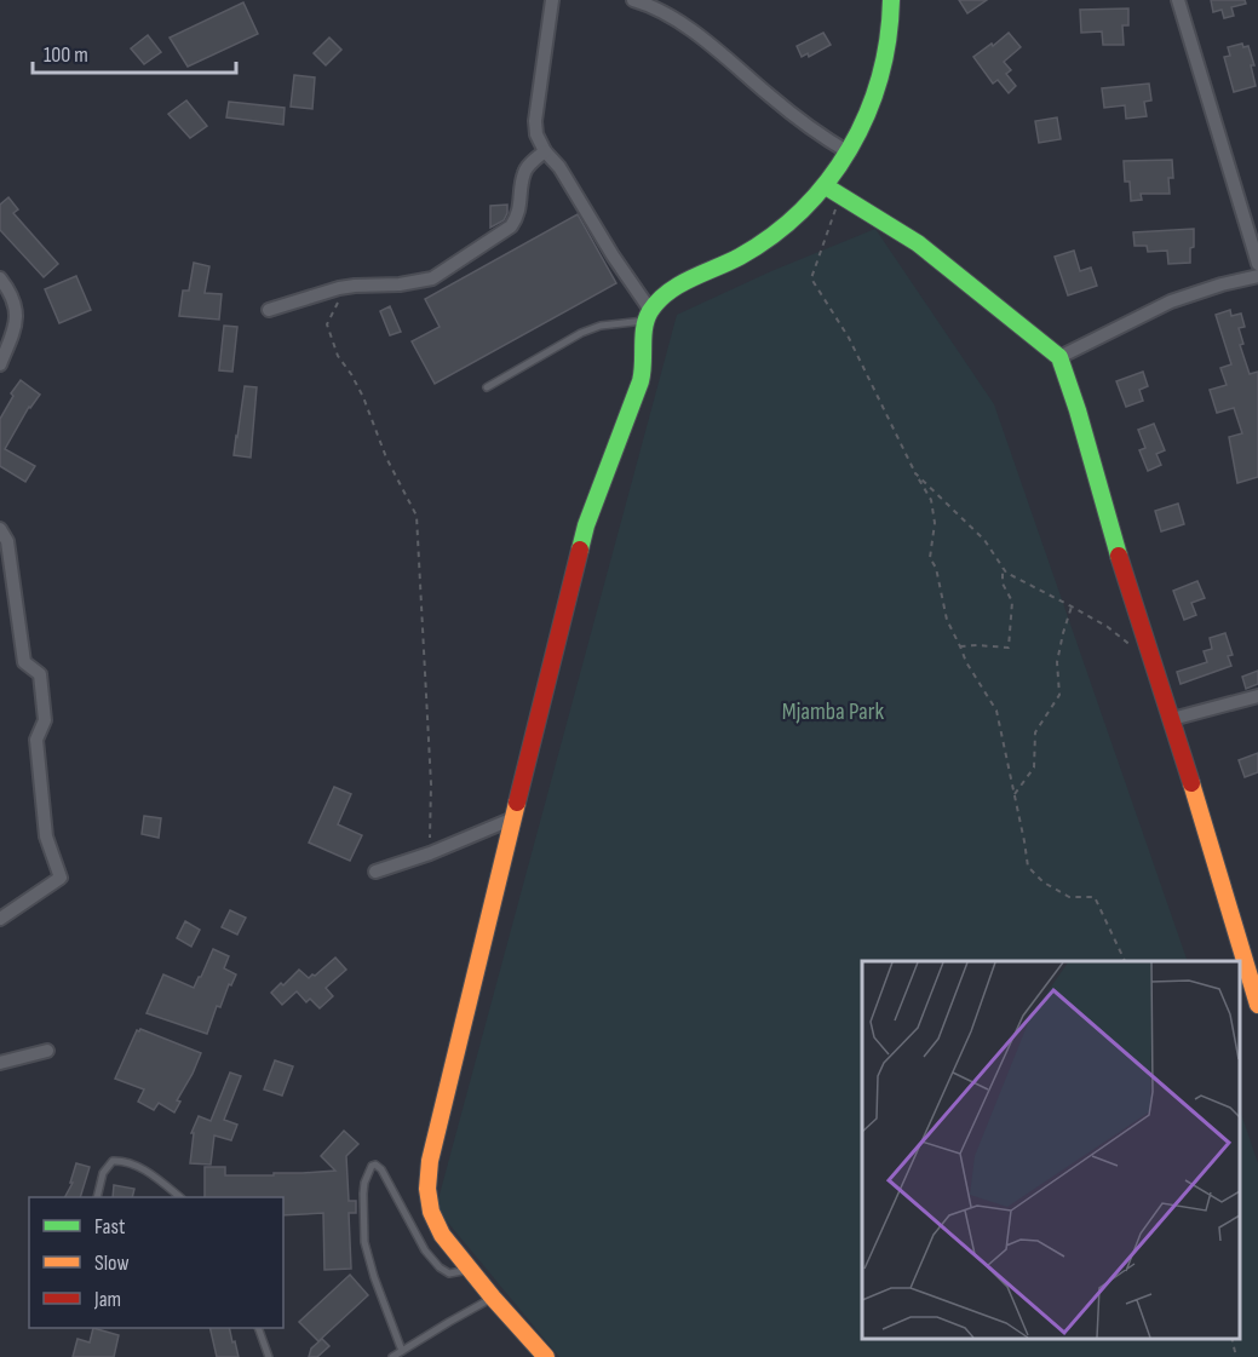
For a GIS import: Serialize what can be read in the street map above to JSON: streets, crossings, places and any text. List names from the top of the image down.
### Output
{
  "parks": ["Mjamba Park"],
  "legend": ["Fast", "Slow", "Jam"],
  "scale_bar": "100 m"
}
